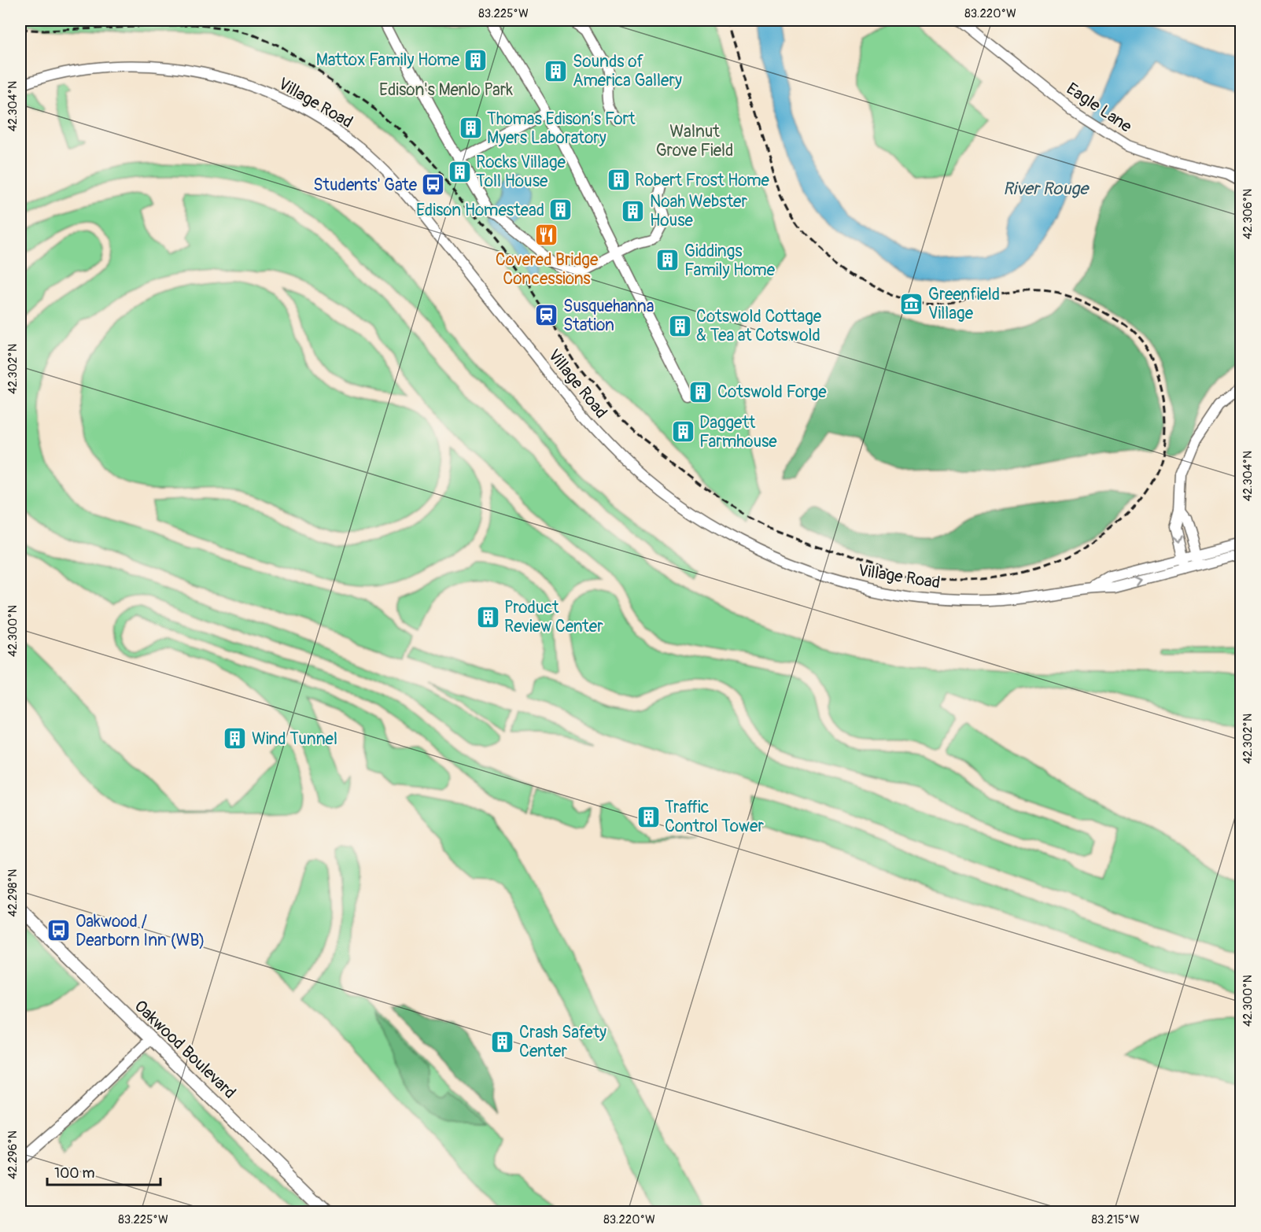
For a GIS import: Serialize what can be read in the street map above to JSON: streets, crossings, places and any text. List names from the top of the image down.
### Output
{
  "streets": {
    "main road": ["Oakwood Boulevard"],
    "street": ["Village Road", "Eagle Lane"]
  },
  "water": ["River Rouge"],
  "parks": ["Edison's Menlo Park", "Walnut Grove Field"],
  "places": {
    "building": [
      "Mattox Family Home",
      "Sounds of America Gallery",
      "Thomas Edison’s Fort Myers Laboratory",
      "Rocks Village Toll House",
      "Robert Frost Home",
      "Edison Homestead",
      "Noah Webster House",
      "Giddings Family Home",
      "Cotswold Cottage & Tea at Cotswold",
      "Cotswold Forge",
      "Daggett Farmhouse",
      "Product Review Center",
      "Wind Tunnel",
      "Traffic Control Tower",
      "Crash Safety Center"
    ],
    "bus stop": ["Students' Gate", "Oakwood / Dearborn Inn (WB)"],
    "restaurant": ["Covered Bridge Concessions"],
    "museum": ["Greenfield Village"],
    "station": ["Susquehanna Station"]
  },
  "scale_bar": "100 m",
  "coordinates": [
    "83.225°W",
    "83.220°W",
    "42.304°N",
    "42.306°N",
    "42.302°N",
    "42.300°N",
    "42.298°N",
    "42.296°N",
    "83.215°W"
  ]
}
